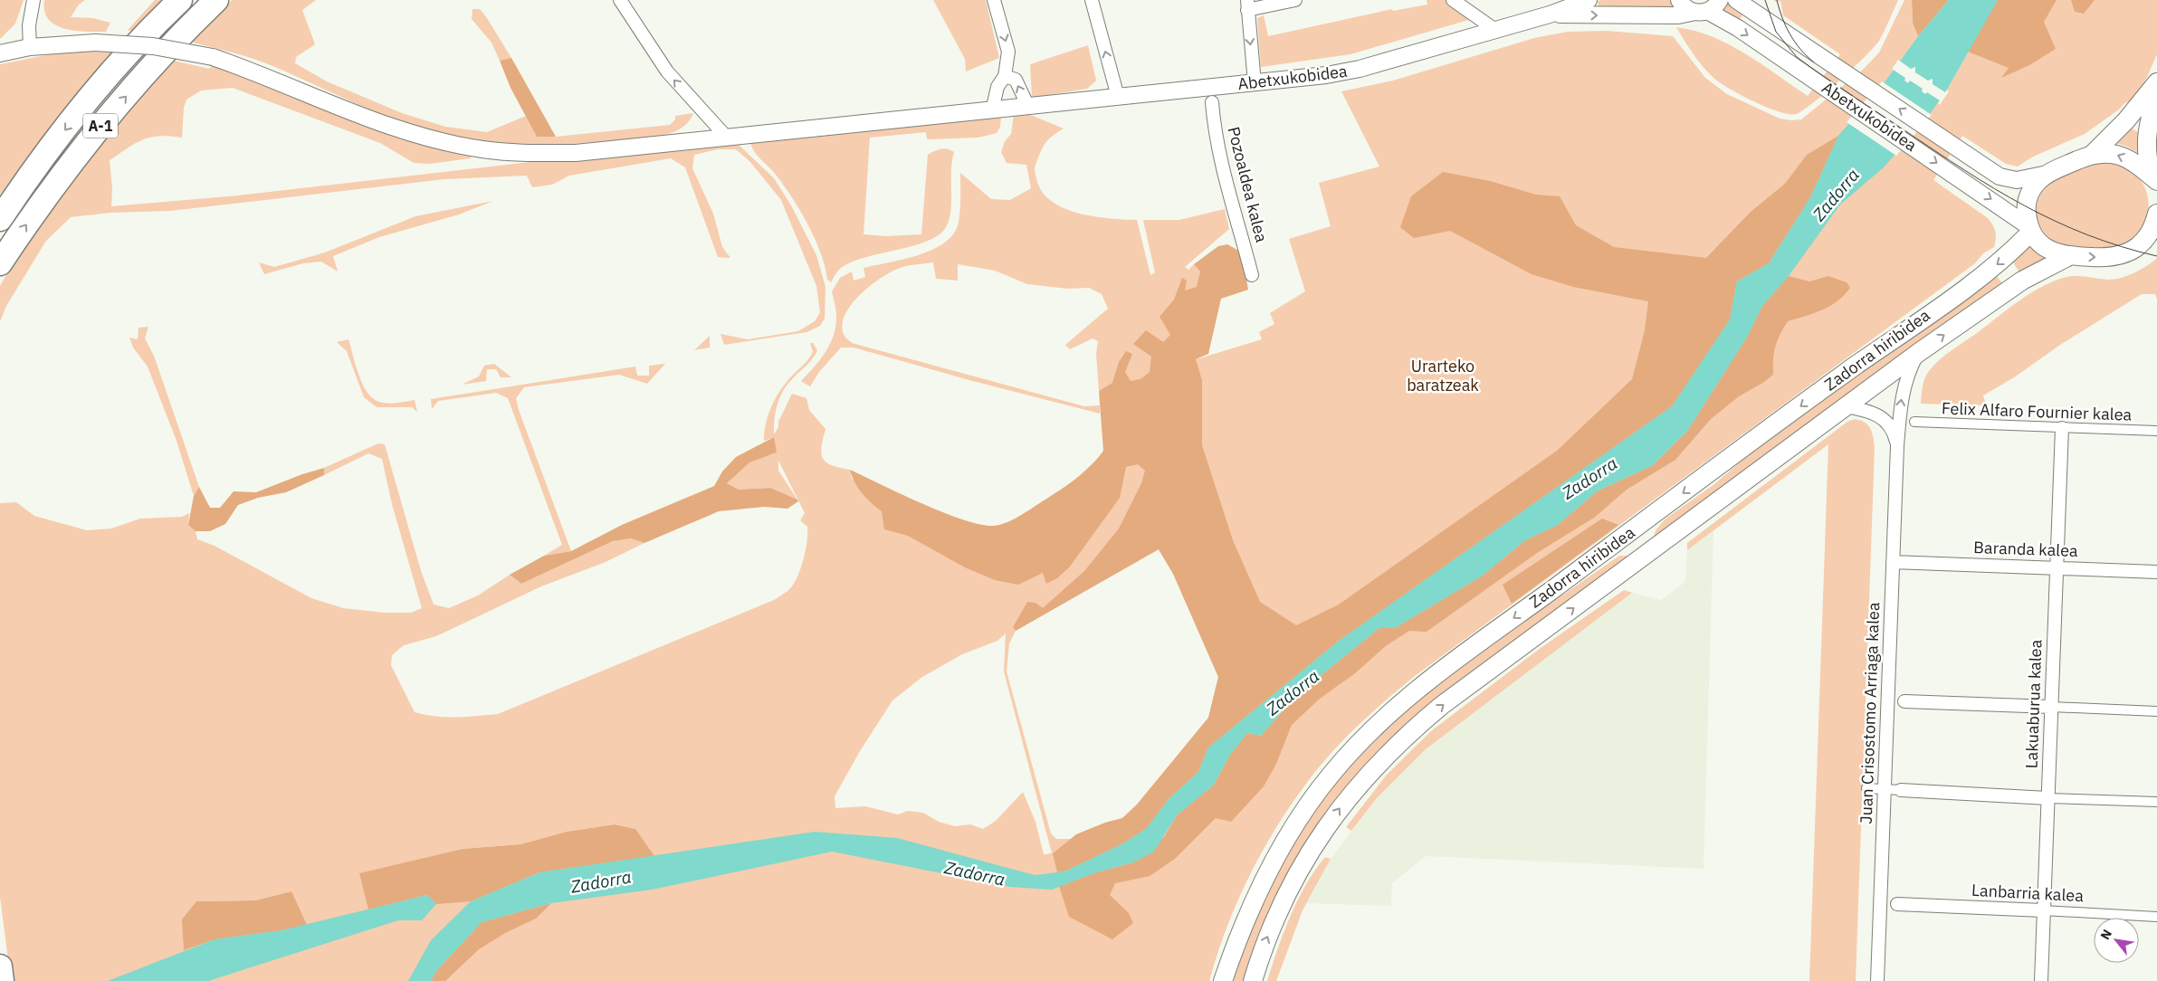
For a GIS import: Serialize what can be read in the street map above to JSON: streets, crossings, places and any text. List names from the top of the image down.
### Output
{
  "streets": {
    "highway": ["A-1"],
    "main road": ["Zadorra hiribidea"],
    "street": [
      "Abetxukobidea",
      "Pozoaldea kalea",
      "Felix Alfaro Fournier kalea",
      "Baranda kalea",
      "Lakuaburua kalea",
      "Juan Crisostomo Arriaga kalea",
      "Lanbarria kalea"
    ]
  },
  "crossings": [
    ["Abetxukobidea", "Zadorra hiribidea"],
    ["Zadorra hiribidea", "Juan Crisostomo Arriaga kalea"],
    ["Felix Alfaro Fournier kalea", "Lakuaburua kalea"],
    ["Baranda kalea", "Lakuaburua kalea"],
    ["Baranda kalea", "Juan Crisostomo Arriaga kalea"],
    ["Lakuaburua kalea", "Lanbarria kalea"]
  ],
  "water": ["Zadorra"],
  "parks": ["Urarteko baratzeak"],
  "north": "top left"
}
